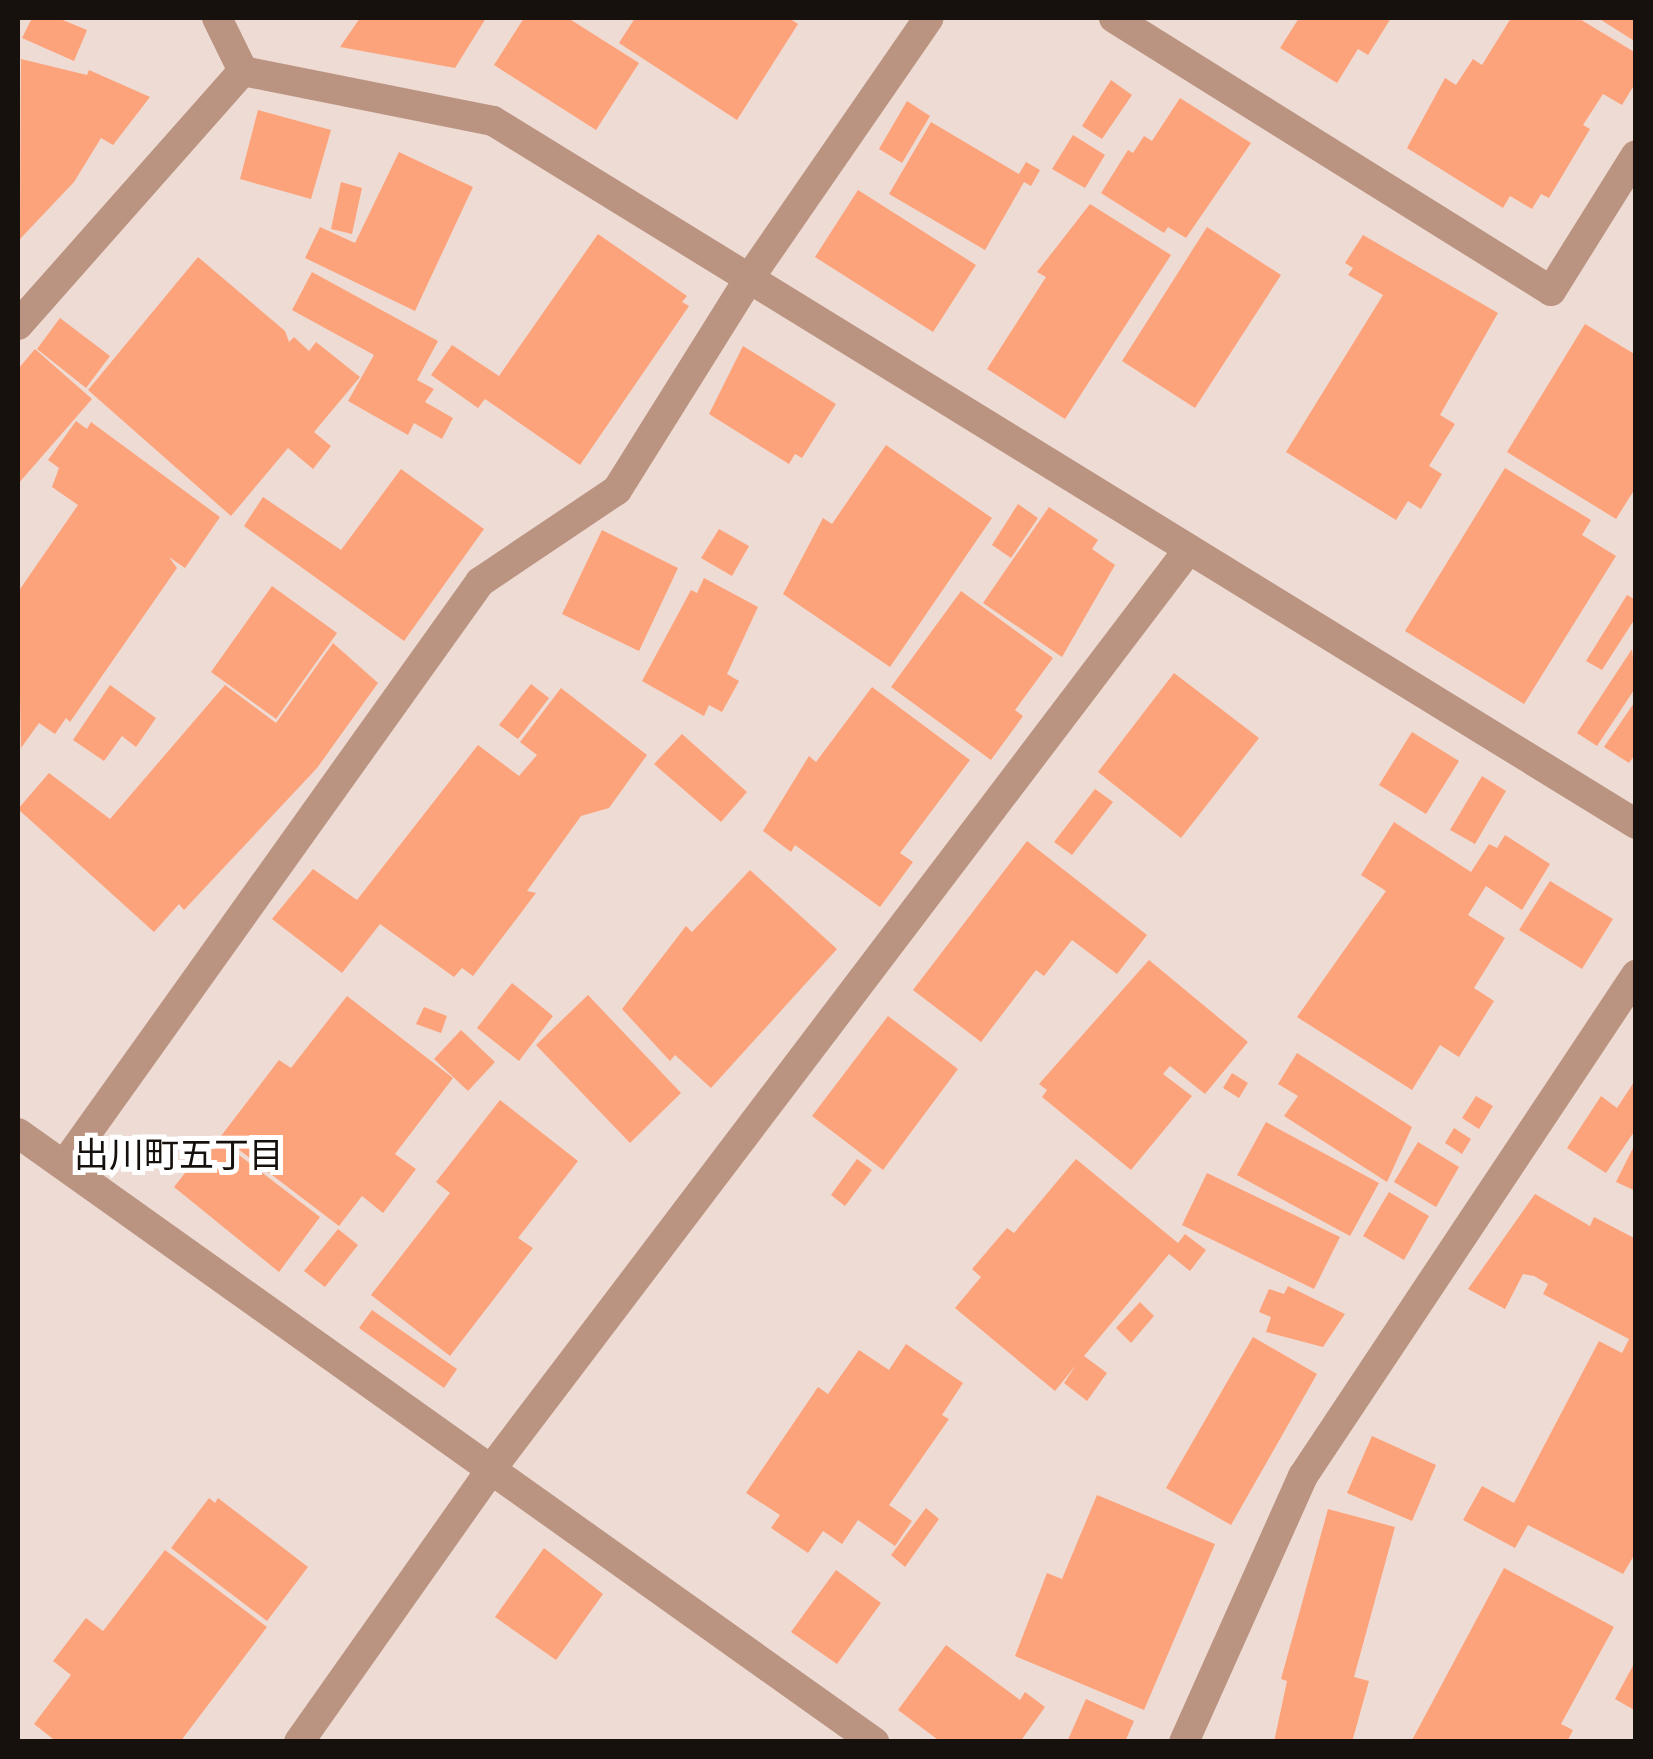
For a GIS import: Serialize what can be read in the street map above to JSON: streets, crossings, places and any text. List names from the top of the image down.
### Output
{
  "districts": ["出川町五丁目"]
}
